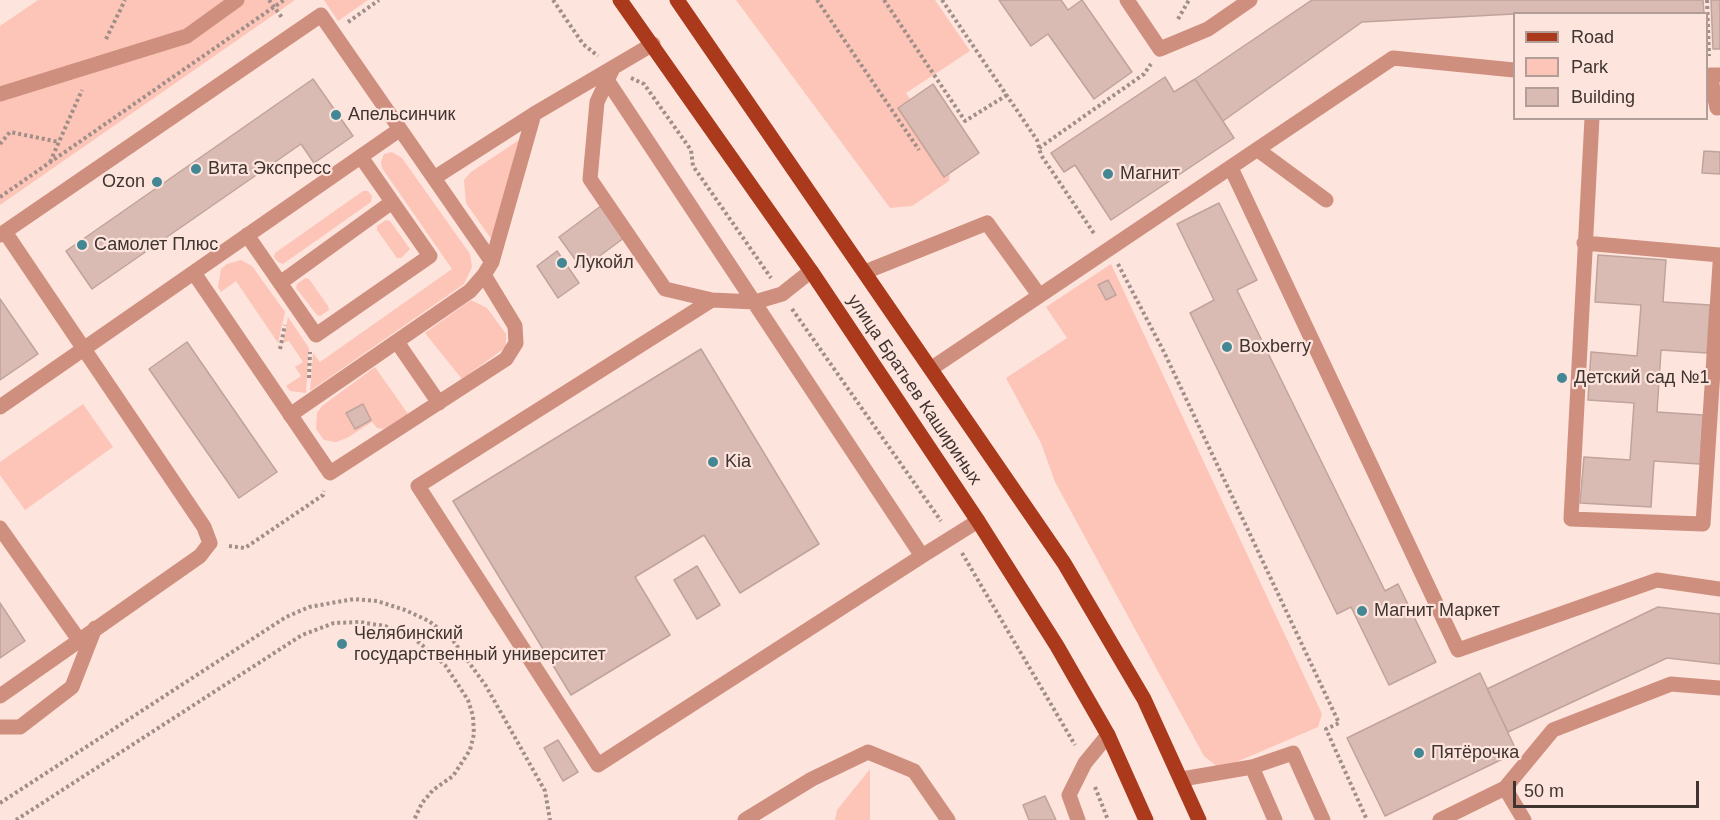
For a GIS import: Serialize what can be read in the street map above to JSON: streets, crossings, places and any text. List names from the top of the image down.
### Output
{
  "streets": {
    "main road": ["улица Братьев Кашириных"]
  },
  "places": [
    "Апельсинчик",
    "Вита Экспресс",
    "Магнит",
    "Ozon",
    "Самолет Плюс",
    "Лукойл",
    "Boxberry",
    "Детский сад №1",
    "Kia",
    "Магнит Маркет",
    "Челябинский государственный университет",
    "Пятёрочка"
  ],
  "legend": ["Road", "Park", "Building"],
  "scale_bar": "50 m"
}
